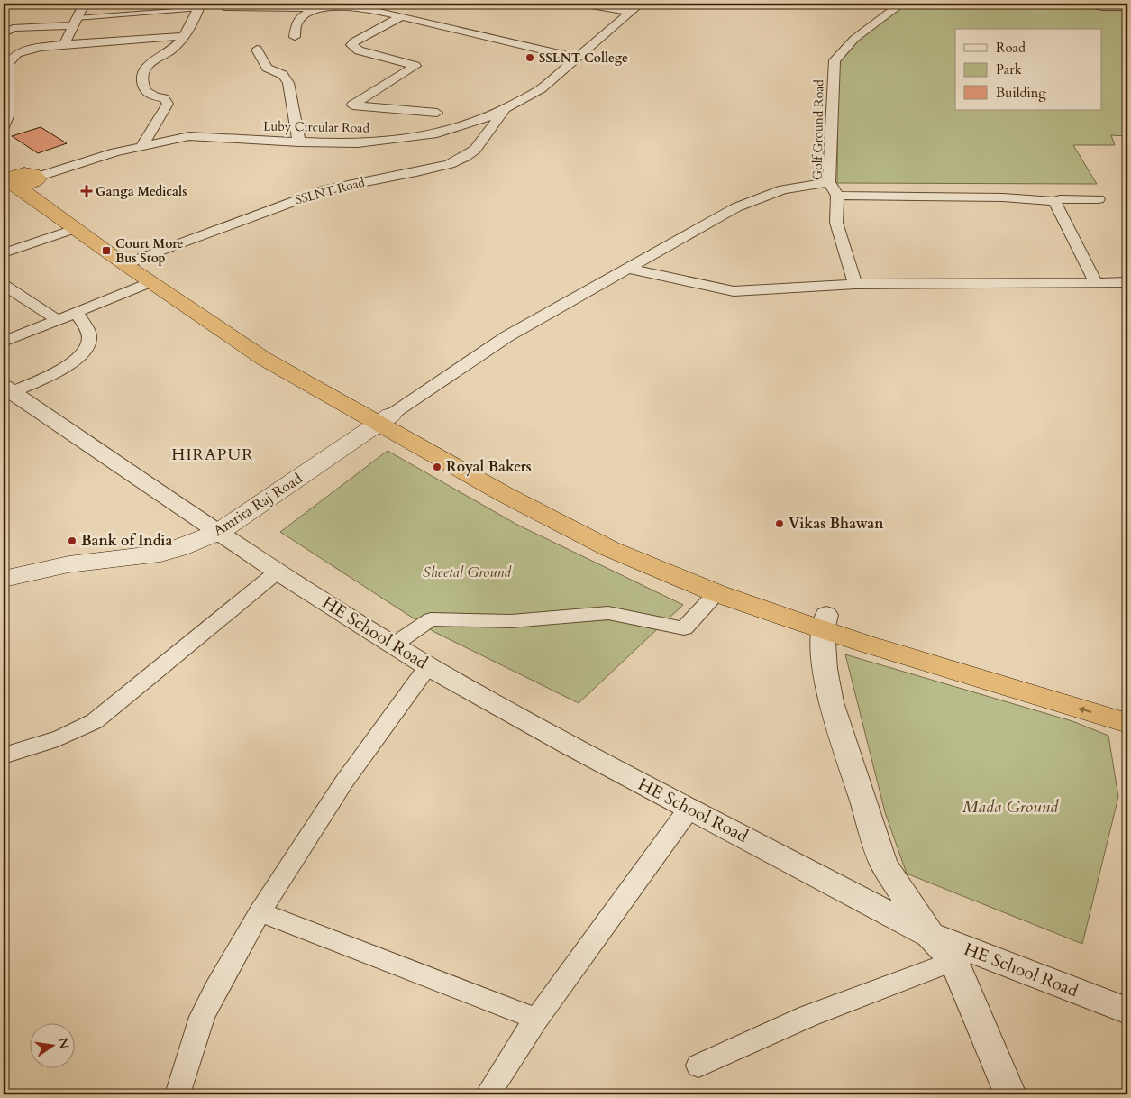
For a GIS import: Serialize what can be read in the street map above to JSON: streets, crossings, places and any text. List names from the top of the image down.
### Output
{
  "streets": {
    "main road": ["Amrita Raj Road"],
    "street": [
      "Luby Circular Road",
      "Golf Ground Road",
      "SSLNT Road",
      "HE School Road"
    ]
  },
  "crossings": [
    ["Luby Circular Road", "SSLNT Road"],
    ["Amrita Raj Road", "HE School Road"]
  ],
  "districts": ["HIRAPUR"],
  "parks": ["Sheetal Ground", "Mada Ground"],
  "places": {
    "other": [
      "SSLNT College",
      "Royal Bakers",
      "Vikas Bhawan",
      "Bank of India"
    ],
    "health": ["Ganga Medicals"],
    "transit": ["Court More Bus Stop"]
  },
  "legend": ["Road", "Park", "Building"],
  "north": "right"
}
